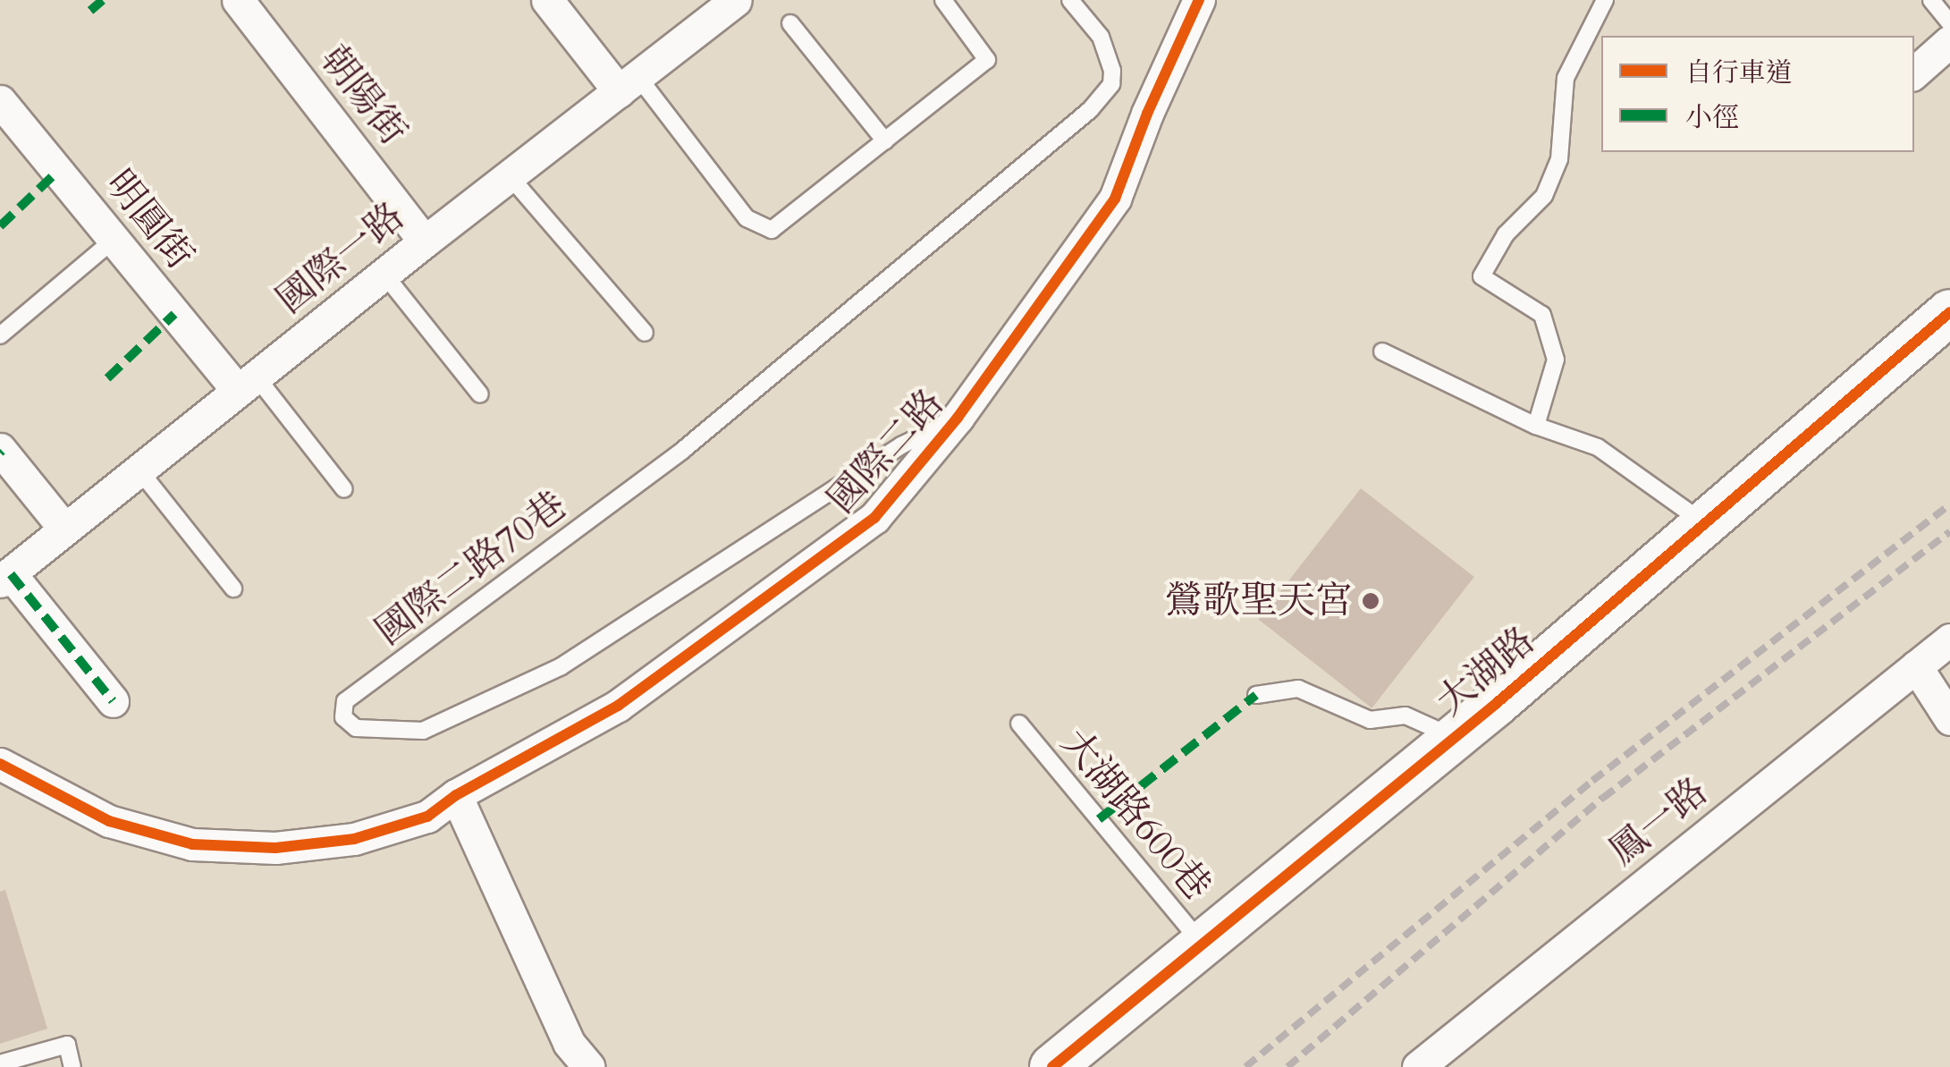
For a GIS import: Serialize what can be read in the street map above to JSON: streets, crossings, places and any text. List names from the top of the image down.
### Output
{
  "streets": {
    "street": [
      "朝陽街",
      "明圓街",
      "國際一路",
      "國際二路",
      "大湖路",
      "鳳一路"
    ],
    "lane": ["國際二路70巷", "大湖路600巷"]
  },
  "crossings": [
    ["朝陽街", "國際一路"],
    ["明圓街", "國際一路"],
    ["國際二路", "國際二路70巷"],
    ["大湖路", "大湖路600巷"]
  ],
  "places": ["鶯歌聖天宮"],
  "legend": ["自行車道", "小徑"]
}
